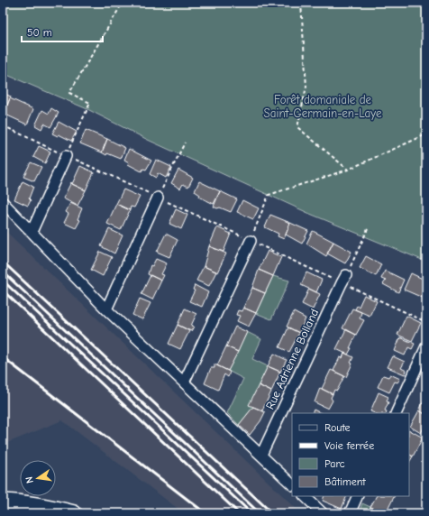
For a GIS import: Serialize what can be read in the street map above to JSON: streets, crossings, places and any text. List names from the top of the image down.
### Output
{
  "streets": {
    "street": ["Rue Adrienne Bolland"]
  },
  "parks": ["Forêt domaniale de Saint-Germain-en-Laye"],
  "legend": [
    "Route",
    "Voie ferrée",
    "Parc",
    "Bâtiment"
  ],
  "scale_bar": "50 m",
  "north": "left"
}
